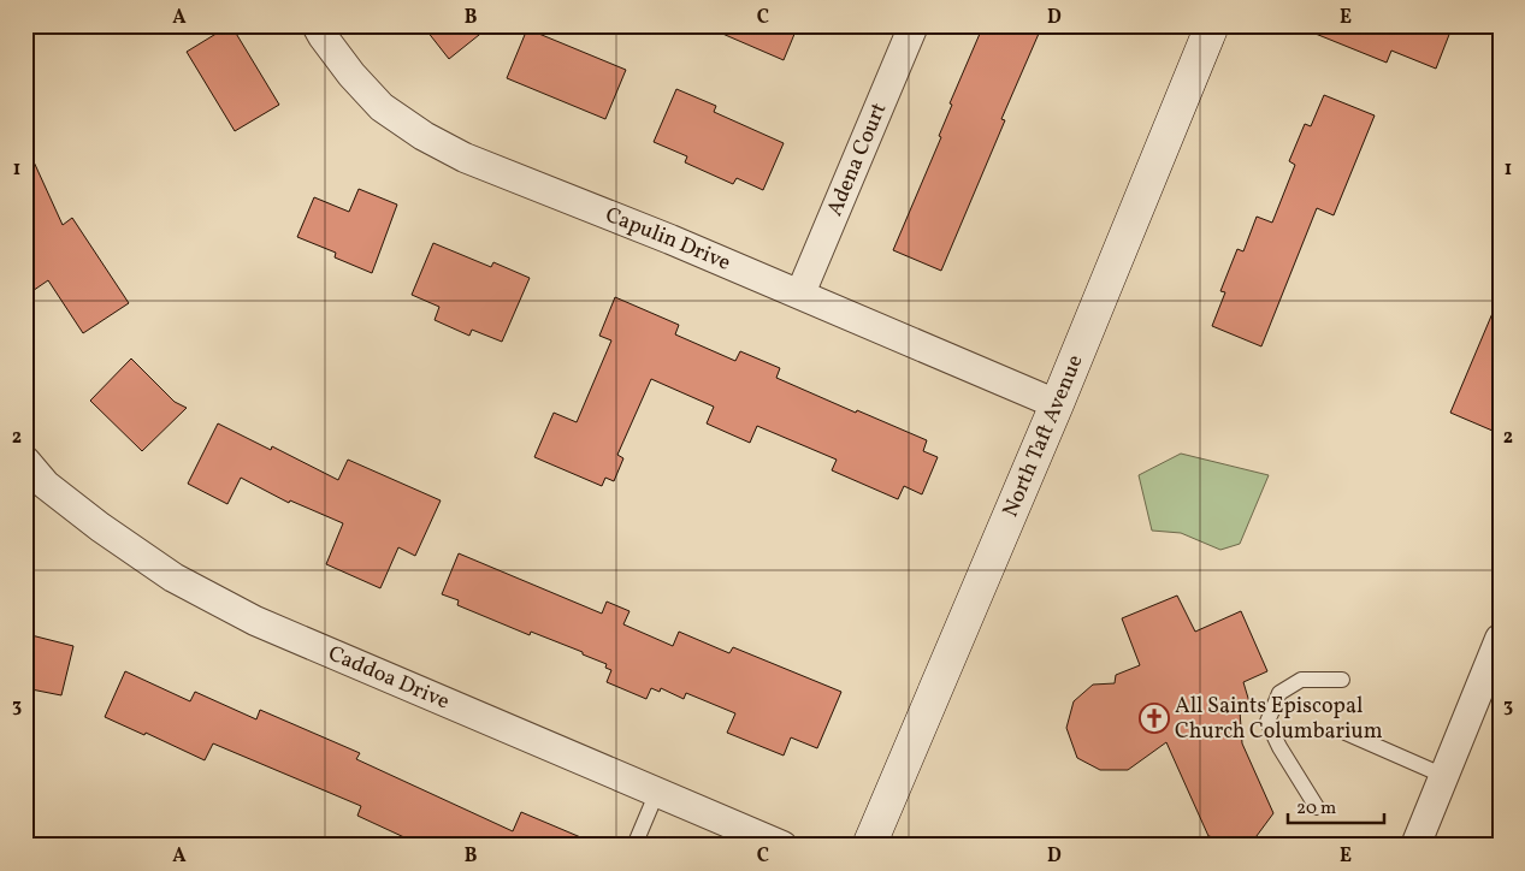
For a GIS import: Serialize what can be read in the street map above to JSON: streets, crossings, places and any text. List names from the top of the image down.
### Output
{
  "streets": {
    "main road": ["North Taft Avenue"],
    "street": ["Adena Court", "Capulin Drive", "Caddoa Drive"]
  },
  "crossings": [
    ["Adena Court", "Capulin Drive"],
    ["Capulin Drive", "North Taft Avenue"]
  ],
  "places": {
    "church": ["All Saints Episcopal Church Columbarium"]
  },
  "scale_bar": "20 m",
  "grid": {
    "columns": [
      "A",
      "B",
      "C",
      "D",
      "E"
    ],
    "rows": ["1", "2", "3"]
  }
}
